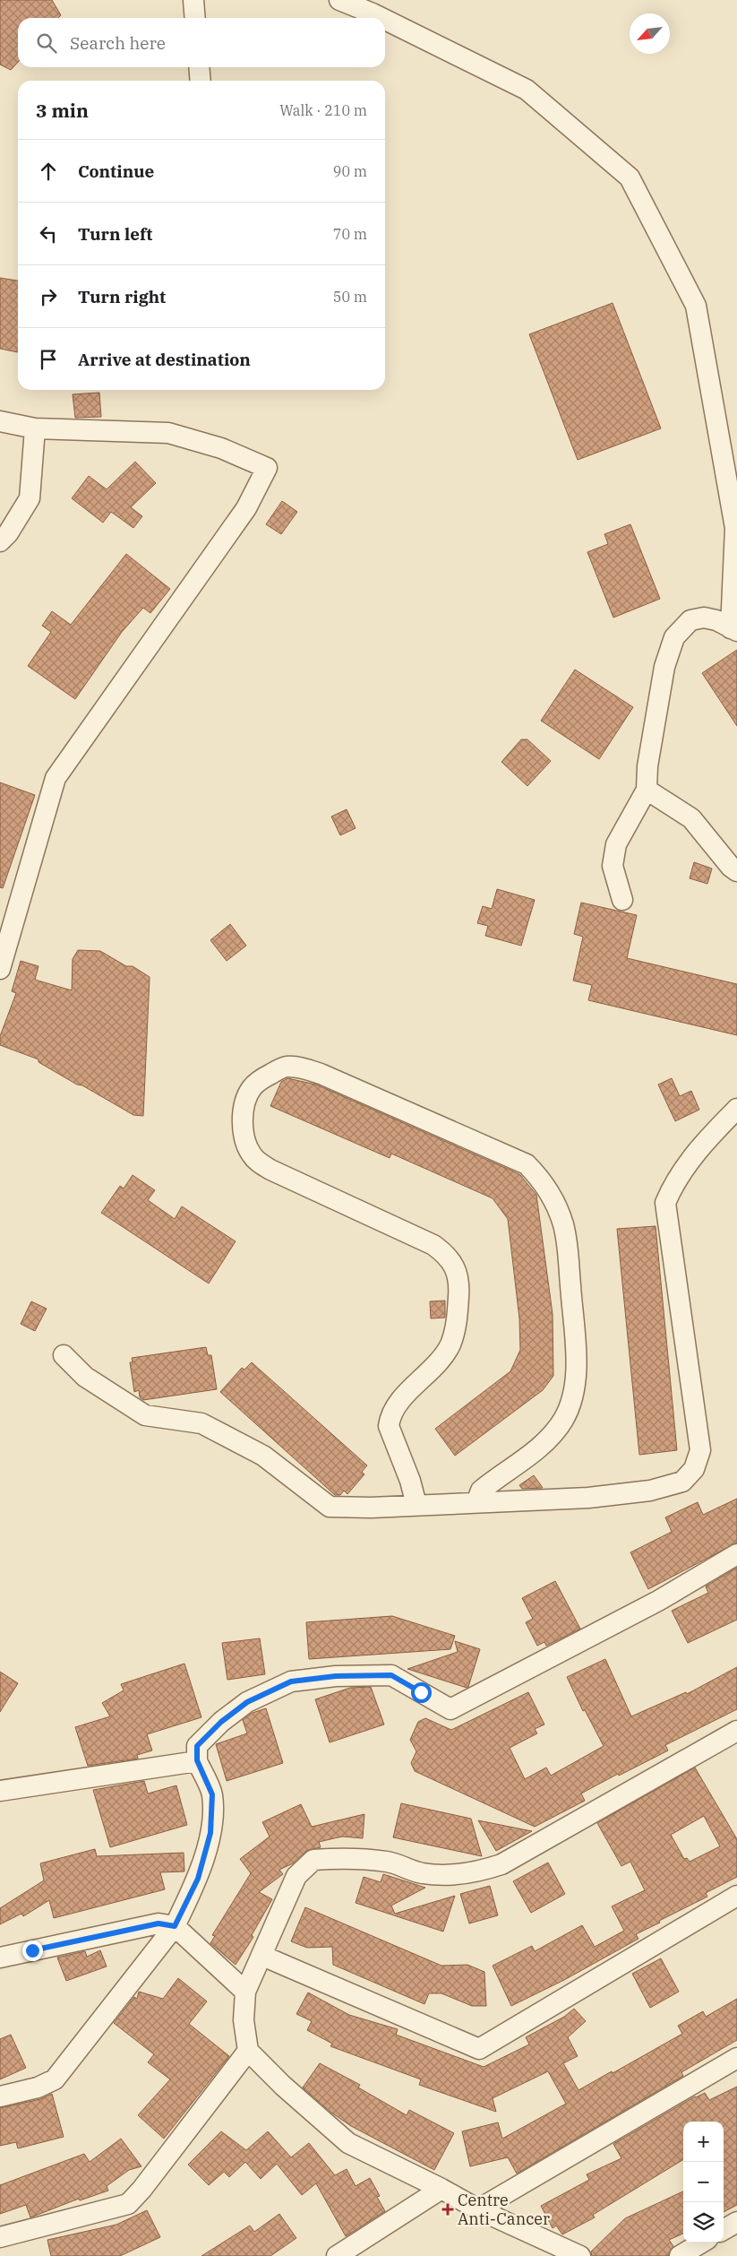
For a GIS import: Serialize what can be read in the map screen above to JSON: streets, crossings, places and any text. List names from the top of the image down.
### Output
{
  "places": {
    "health": ["Centre Anti-Cancer"]
  },
  "north": "bottom left",
  "page": {
    "search": "Search here",
    "heading": ["3 min", "Walk · 210 m"],
    "list": [
      ["Continue", "90 m"],
      ["Turn left", "70 m"],
      ["Turn right", "50 m"],
      "Arrive at destination"
    ],
    "map_buttons": ["+", "−"]
  }
}
